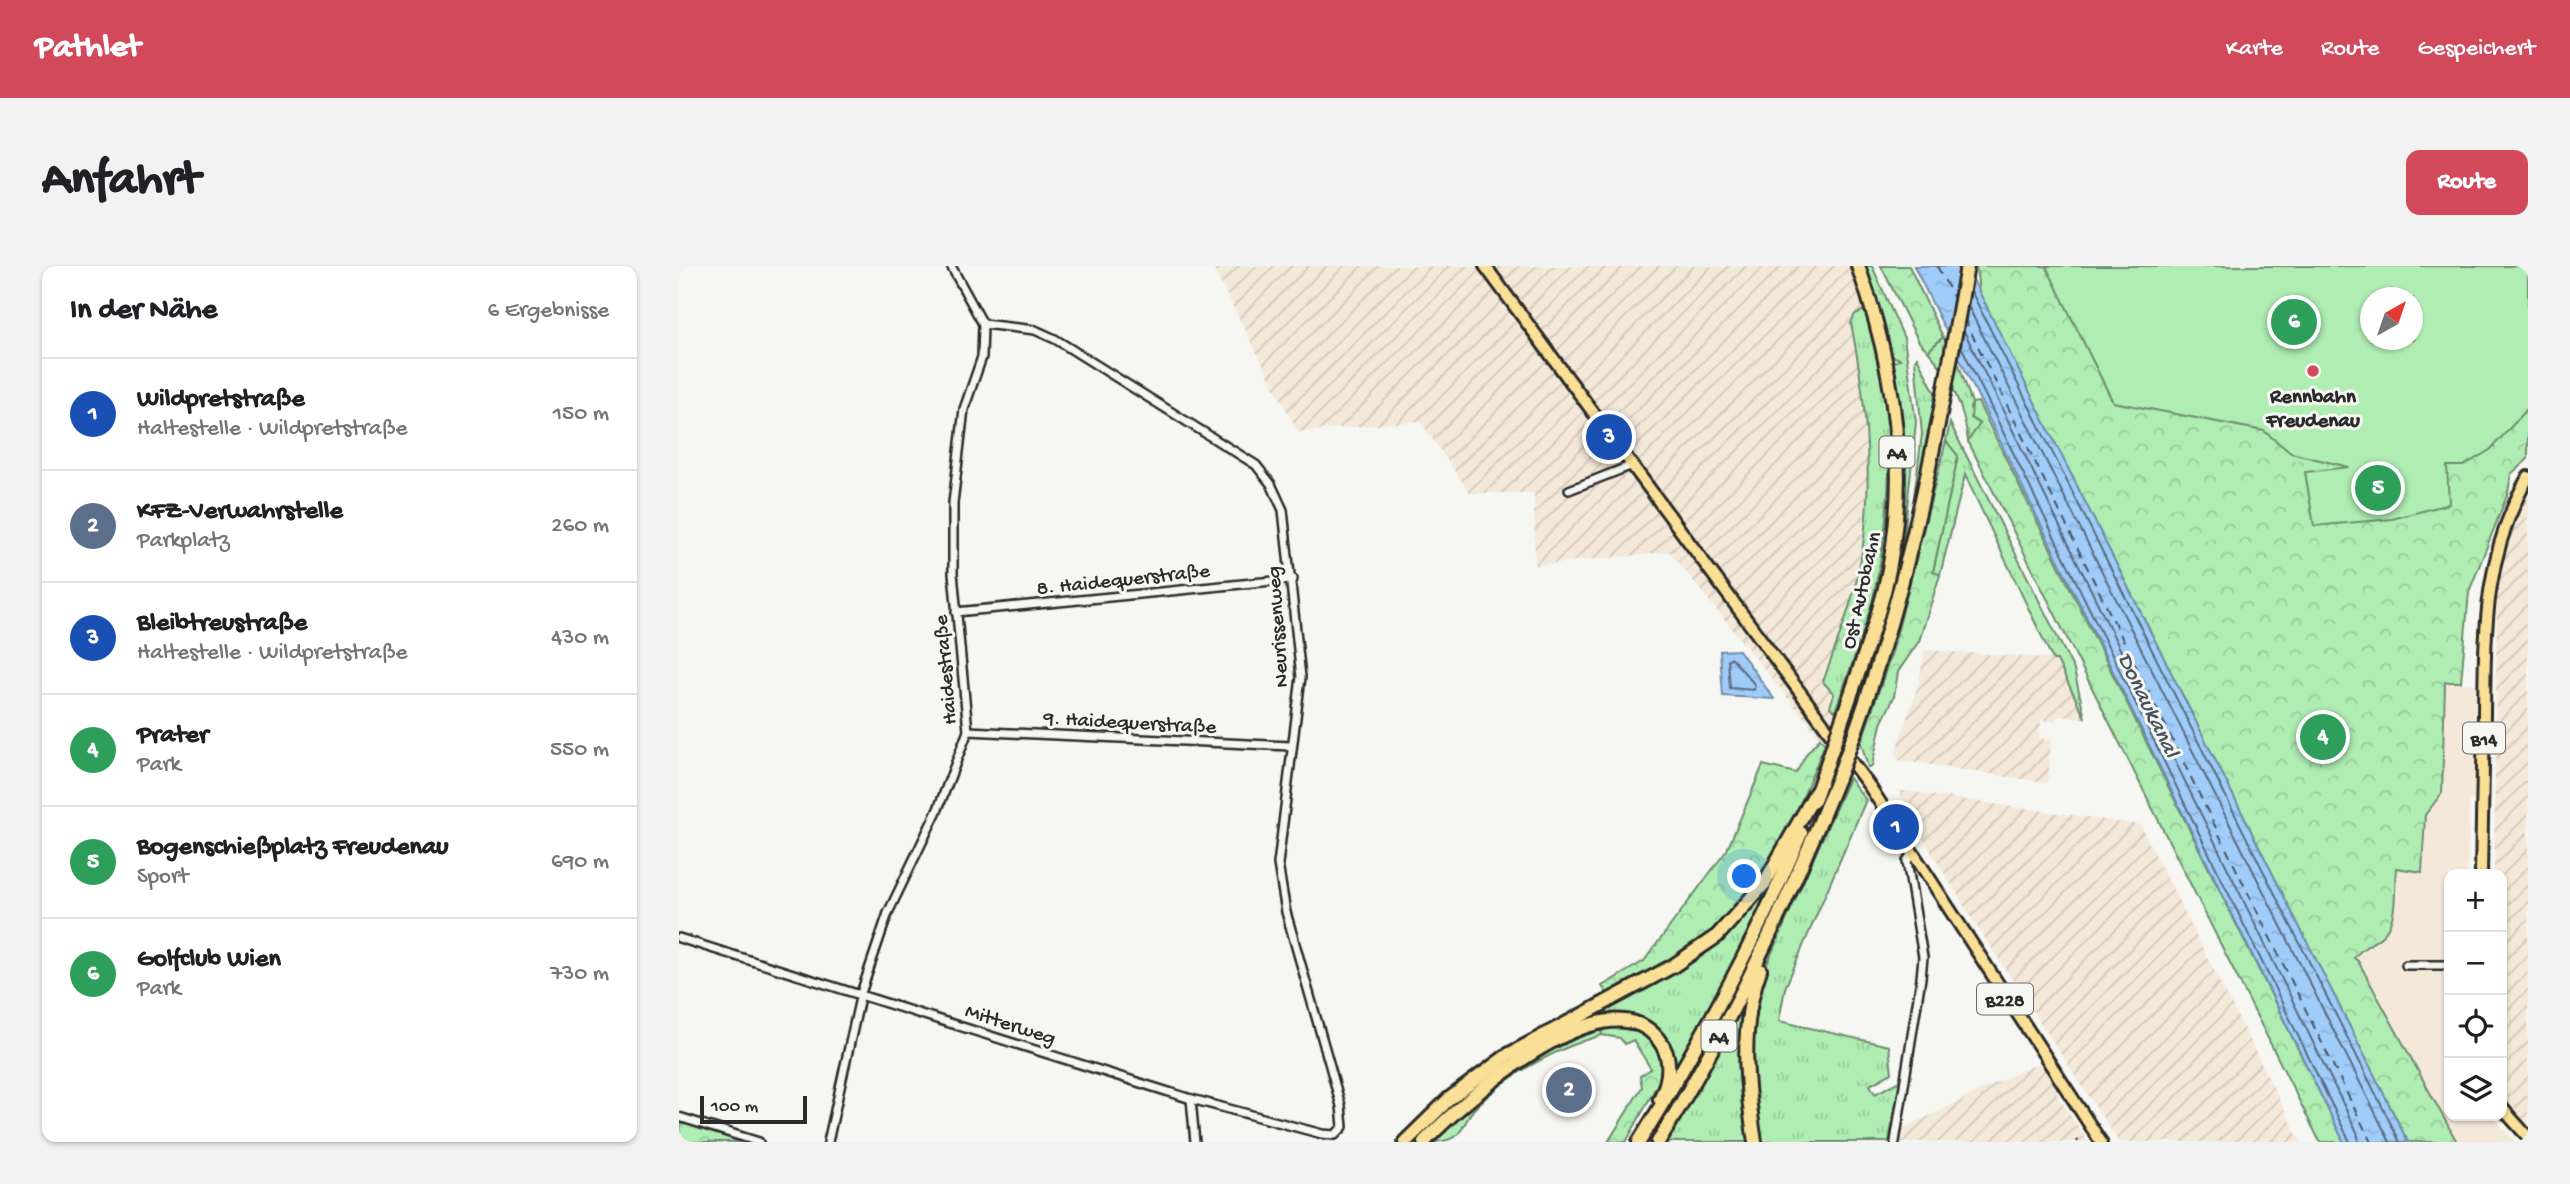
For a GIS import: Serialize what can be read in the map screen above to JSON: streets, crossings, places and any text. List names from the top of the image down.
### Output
{
  "streets": {
    "highway": ["A4", "Ost Autobahn"],
    "main road": ["B14", "B228"],
    "street": [
      "8. Haidequerstraße",
      "Neurissenweg",
      "Haidestraße",
      "9. Haidequerstraße",
      "Mitterweg"
    ]
  },
  "crossings": [
    ["A4", "Ost Autobahn"],
    ["8. Haidequerstraße", "Neurissenweg"],
    ["8. Haidequerstraße", "Haidestraße"],
    ["Neurissenweg", "Haidestraße"],
    ["Neurissenweg", "9. Haidequerstraße"],
    ["Neurissenweg", "Mitterweg"],
    ["Haidestraße", "9. Haidequerstraße"],
    ["Haidestraße", "Mitterweg"]
  ],
  "water": ["Donaukanal"],
  "places": ["Rennbahn Freudenau"],
  "scale_bar": "100 m",
  "north": "top right",
  "page": {
    "header": "Pathlet",
    "nav": ["Karte", "Route", "Gespeichert"],
    "buttons": "Route",
    "title": "Anfahrt",
    "heading": ["In der Nähe", "6 Ergebnisse"],
    "pins": [
      "6",
      "3",
      "5",
      "4",
      "1",
      "2"
    ],
    "list": [
      {
        "mark": "1",
        "name": "Wildpretstraße",
        "note": "Haltestelle · Wildpretstraße",
        "value": "150 m"
      },
      {
        "mark": "2",
        "name": "KFZ-Verwahrstelle",
        "note": "Parkplatz",
        "value": "260 m"
      },
      {
        "mark": "3",
        "name": "Bleibtreustraße",
        "note": "Haltestelle · Wildpretstraße",
        "value": "430 m"
      },
      {
        "mark": "4",
        "name": "Prater",
        "note": "Park",
        "value": "550 m"
      },
      {
        "mark": "5",
        "name": "Bogenschießplatz Freudenau",
        "note": "Sport",
        "value": "690 m"
      },
      {
        "mark": "6",
        "name": "Golfclub Wien",
        "note": "Park",
        "value": "730 m"
      }
    ],
    "map_buttons": ["+", "−"],
    "scale": "100 m"
  }
}
